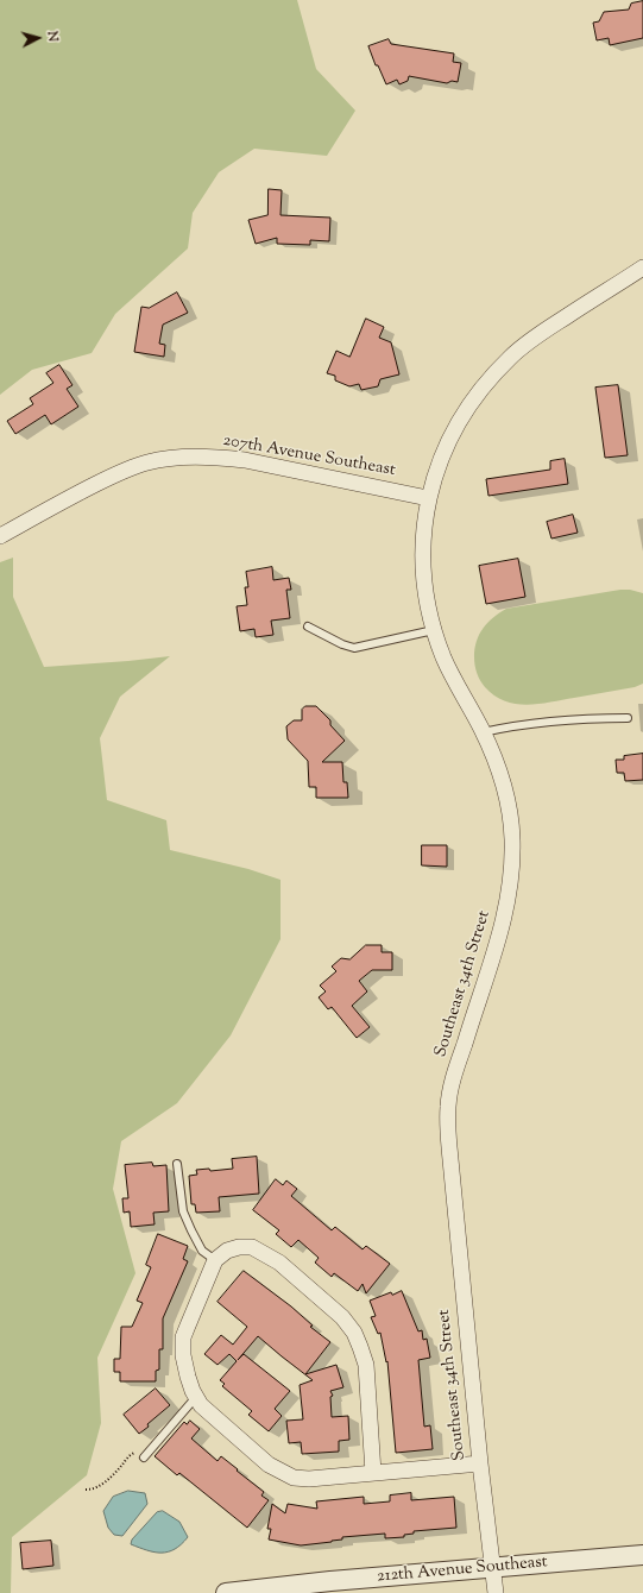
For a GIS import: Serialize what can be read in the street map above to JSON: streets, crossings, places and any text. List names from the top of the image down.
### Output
{
  "streets": {
    "street": ["207th Avenue Southeast", "Southeast 34th Street", "212th Avenue Southeast"]
  },
  "crossings": [
    ["207th Avenue Southeast", "Southeast 34th Street"],
    ["Southeast 34th Street", "212th Avenue Southeast"]
  ],
  "north": "right"
}
